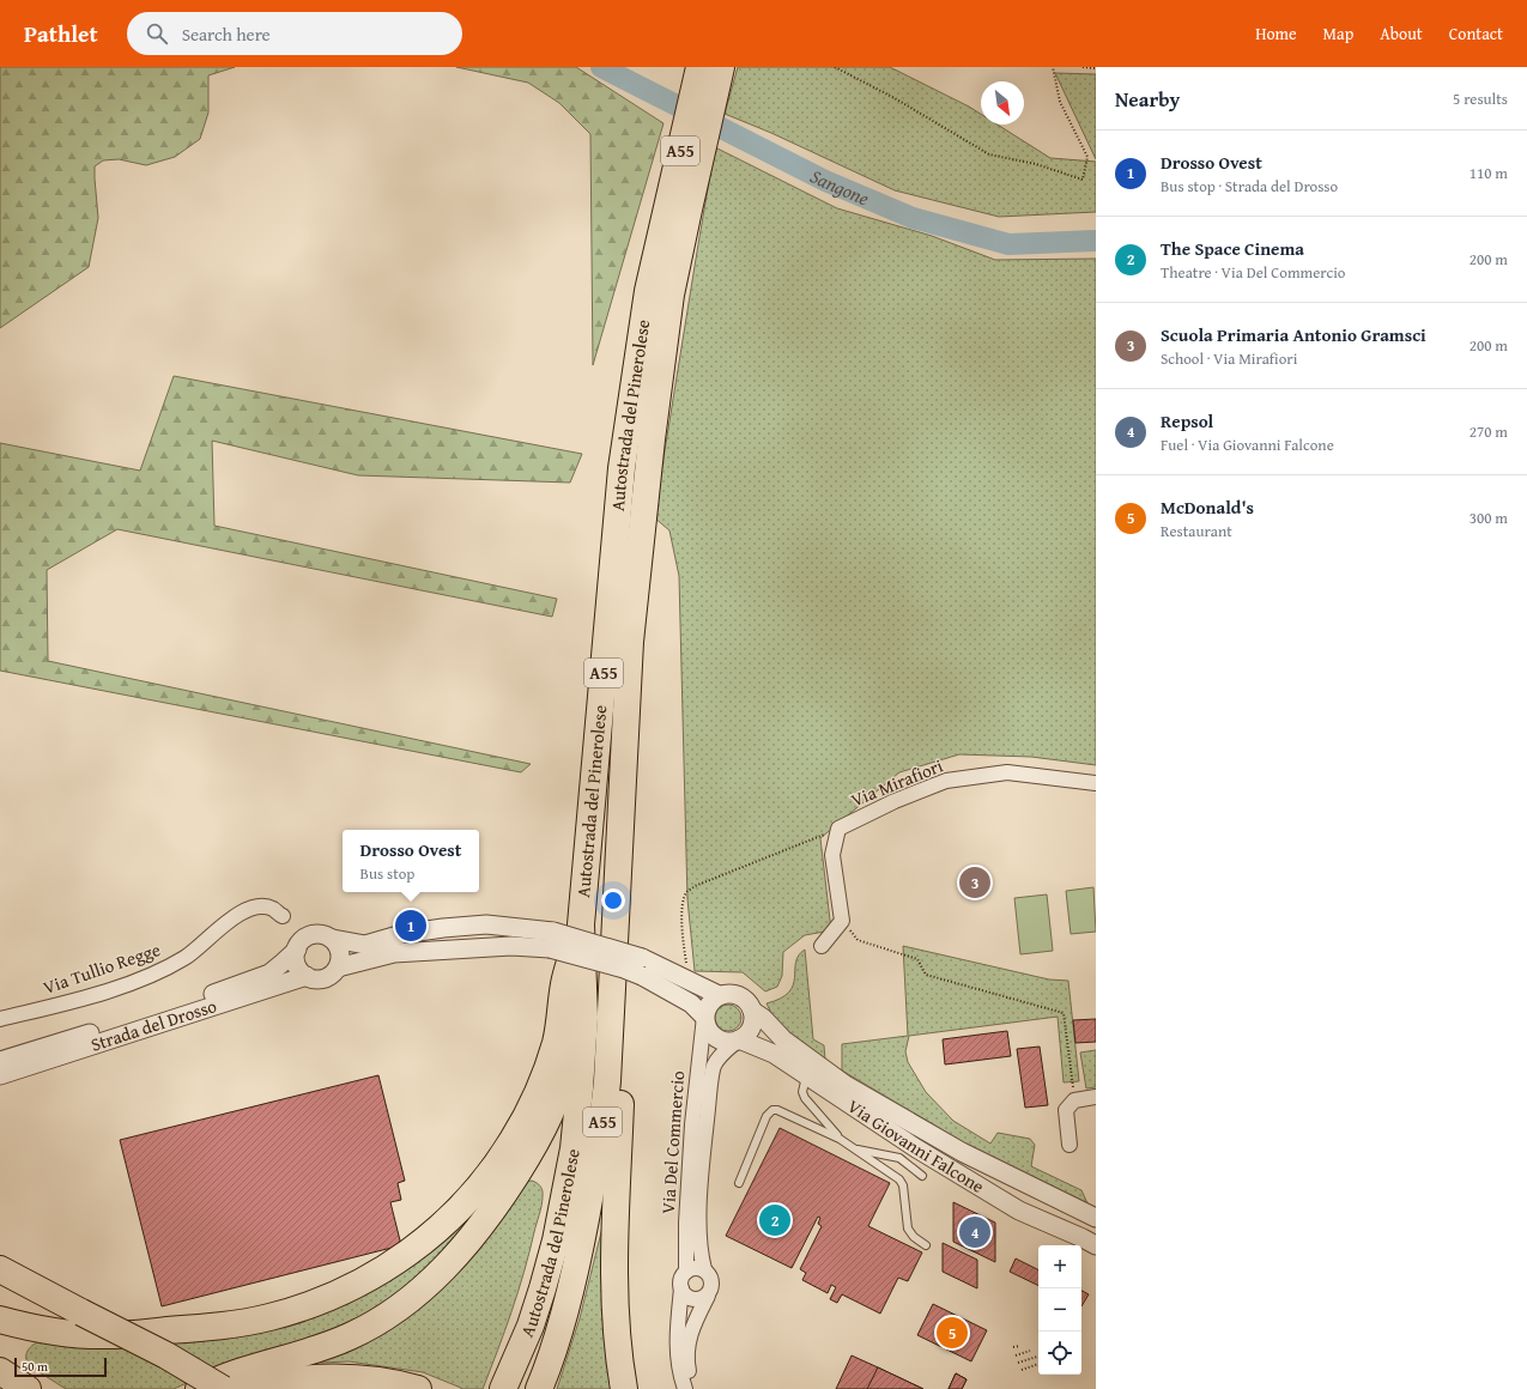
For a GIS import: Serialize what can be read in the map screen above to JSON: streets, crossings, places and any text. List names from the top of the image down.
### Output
{
  "streets": {
    "highway": ["A55", "Autostrada del Pinerolese"],
    "street": [
      "Via Mirafiori",
      "Via Tullio Regge",
      "Strada del Drosso",
      "Via Del Commercio",
      "Via Giovanni Falcone"
    ]
  },
  "crossings": [
    ["Via Del Commercio", "Via Giovanni Falcone"]
  ],
  "water": ["Sangone"],
  "scale_bar": "50 m",
  "north": "bottom right",
  "page": {
    "header": "Pathlet",
    "search": "Search here",
    "nav": [
      "Home",
      "Map",
      "About",
      "Contact"
    ],
    "heading": ["Nearby", "5 results"],
    "list": [
      {
        "mark": "1",
        "name": "Drosso Ovest",
        "note": "Bus stop · Strada del Drosso",
        "value": "110 m"
      },
      {
        "mark": "2",
        "name": "The Space Cinema",
        "note": "Theatre · Via Del Commercio",
        "value": "200 m"
      },
      {
        "mark": "3",
        "name": "Scuola Primaria Antonio Gramsci",
        "note": "School · Via Mirafiori",
        "value": "200 m"
      },
      {
        "mark": "4",
        "name": "Repsol",
        "note": "Fuel · Via Giovanni Falcone",
        "value": "270 m"
      },
      {
        "mark": "5",
        "name": "McDonald's",
        "note": "Restaurant",
        "value": "300 m"
      }
    ],
    "popup": ["Drosso Ovest", "Bus stop"],
    "pins": [
      "3",
      "1",
      "2",
      "4",
      "5"
    ],
    "map_buttons": ["+", "−"],
    "scale": "50 m"
  }
}
